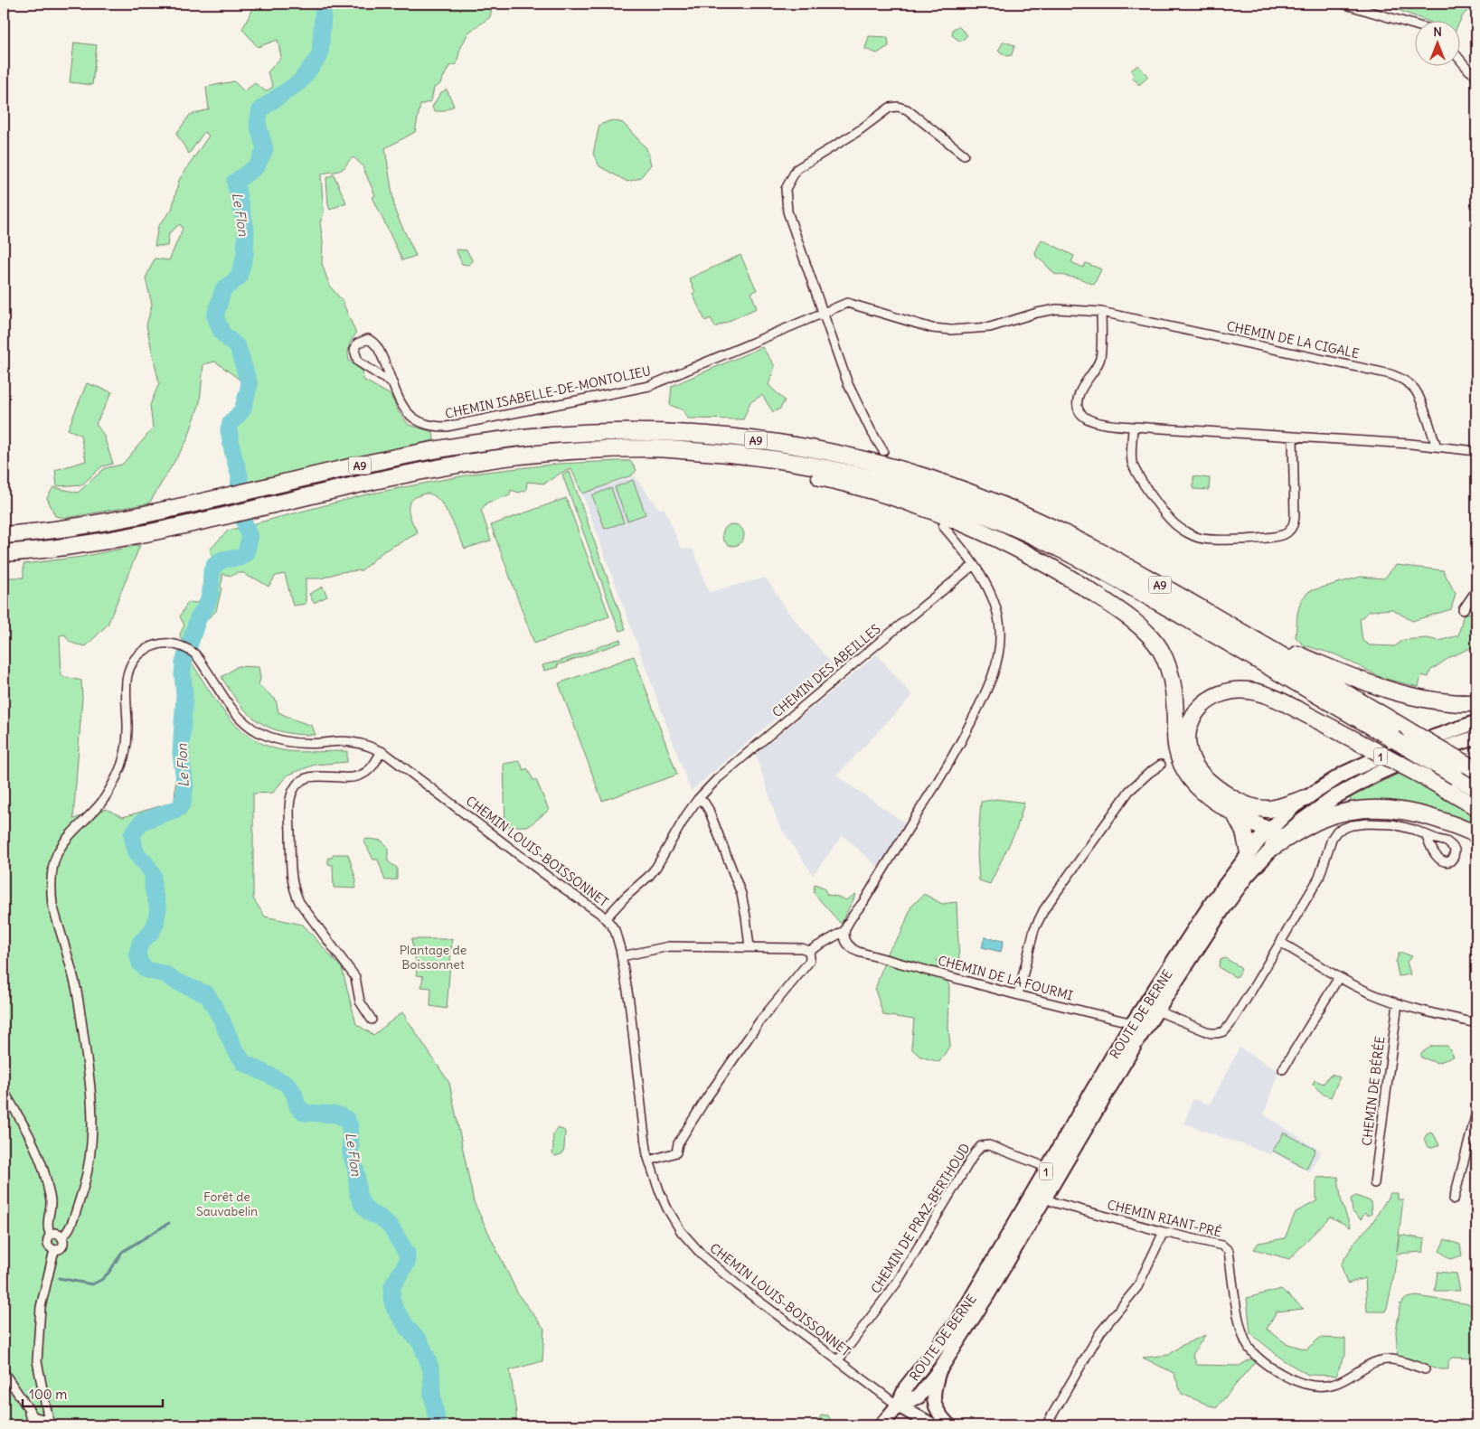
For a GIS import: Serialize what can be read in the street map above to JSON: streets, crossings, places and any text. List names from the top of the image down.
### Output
{
  "streets": {
    "highway": ["A9"],
    "main road": ["1", "ROUTE DE BERNE"],
    "street": [
      "CHEMIN DE LA CIGALE",
      "CHEMIN ISABELLE-DE-MONTOLIEU",
      "CHEMIN DES ABEILLES",
      "CHEMIN LOUIS-BOISSONNET",
      "CHEMIN DE LA FOURMI",
      "CHEMIN DE BÉRÉE",
      "CHEMIN DE PRAZ-BERTHOUD",
      "CHEMIN RIANT-PRÉ"
    ]
  },
  "crossings": [
    ["CHEMIN DE LA CIGALE", "CHEMIN ISABELLE-DE-MONTOLIEU"],
    ["CHEMIN DES ABEILLES", "CHEMIN LOUIS-BOISSONNET"],
    ["CHEMIN LOUIS-BOISSONNET", "ROUTE DE BERNE"],
    ["CHEMIN LOUIS-BOISSONNET", "CHEMIN DE PRAZ-BERTHOUD"],
    ["CHEMIN DE LA FOURMI", "ROUTE DE BERNE"],
    ["ROUTE DE BERNE", "CHEMIN DE PRAZ-BERTHOUD"],
    ["ROUTE DE BERNE", "CHEMIN RIANT-PRÉ"]
  ],
  "water": ["Le Flon"],
  "parks": ["Plantage de Boissonnet", "Forêt de Sauvabelin"],
  "scale_bar": "100 m",
  "north": "top"
}
